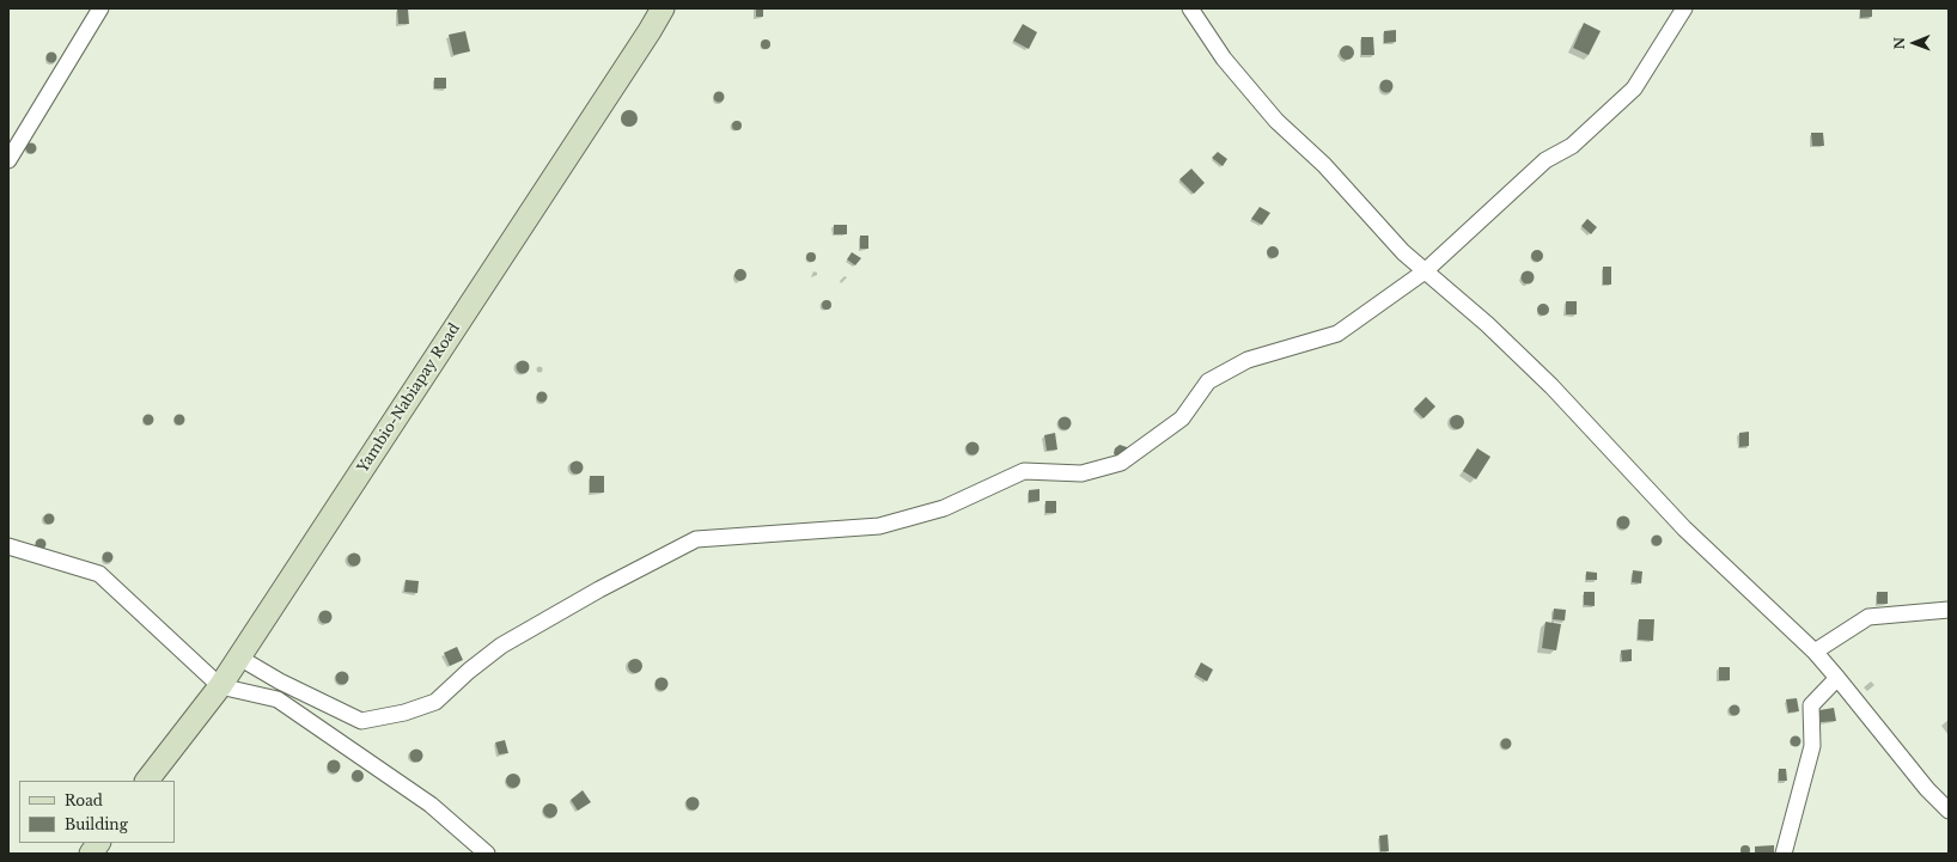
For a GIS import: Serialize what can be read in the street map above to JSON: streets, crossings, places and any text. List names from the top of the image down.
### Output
{
  "streets": {
    "main road": ["Yambio-Nabiapay Road"]
  },
  "legend": ["Road", "Building"],
  "north": "left"
}
